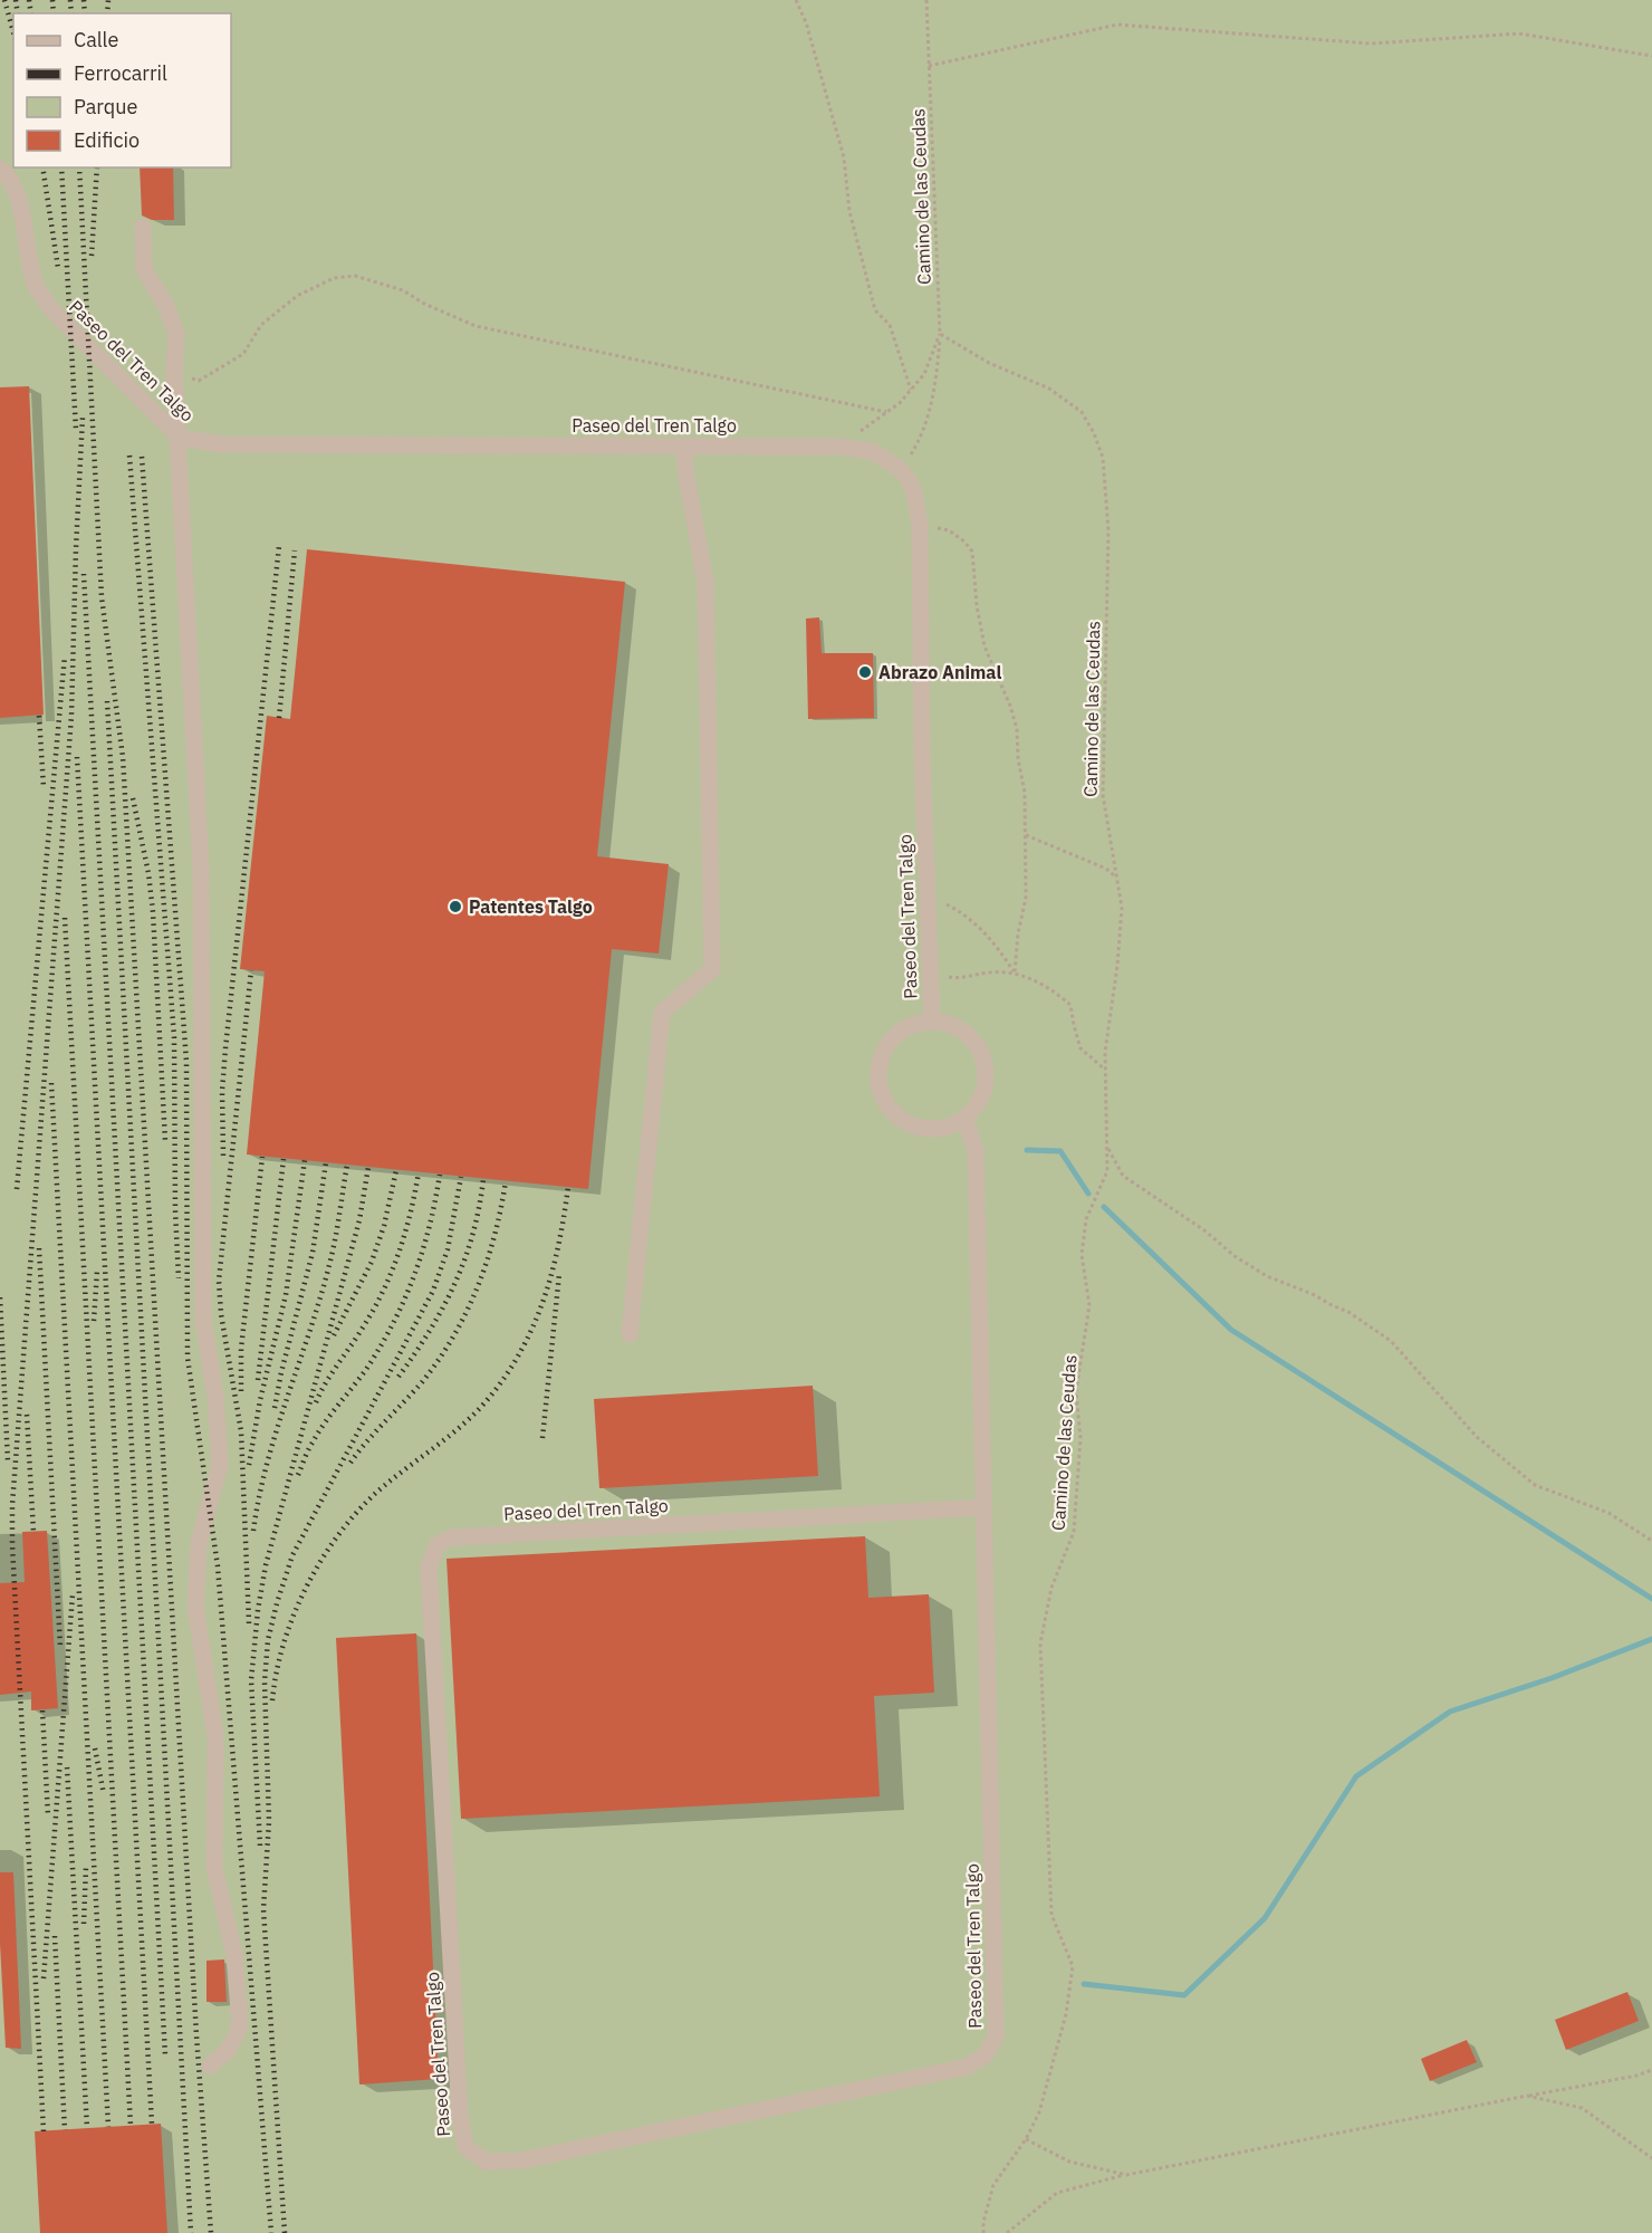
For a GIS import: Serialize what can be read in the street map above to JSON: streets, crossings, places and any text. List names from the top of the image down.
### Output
{
  "streets": {
    "street": ["Paseo del Tren Talgo"],
    "path": ["Camino de las Ceudas"]
  },
  "places": ["Abrazo Animal", "Patentes Talgo"],
  "legend": [
    "Calle",
    "Ferrocarril",
    "Parque",
    "Edificio"
  ]
}
